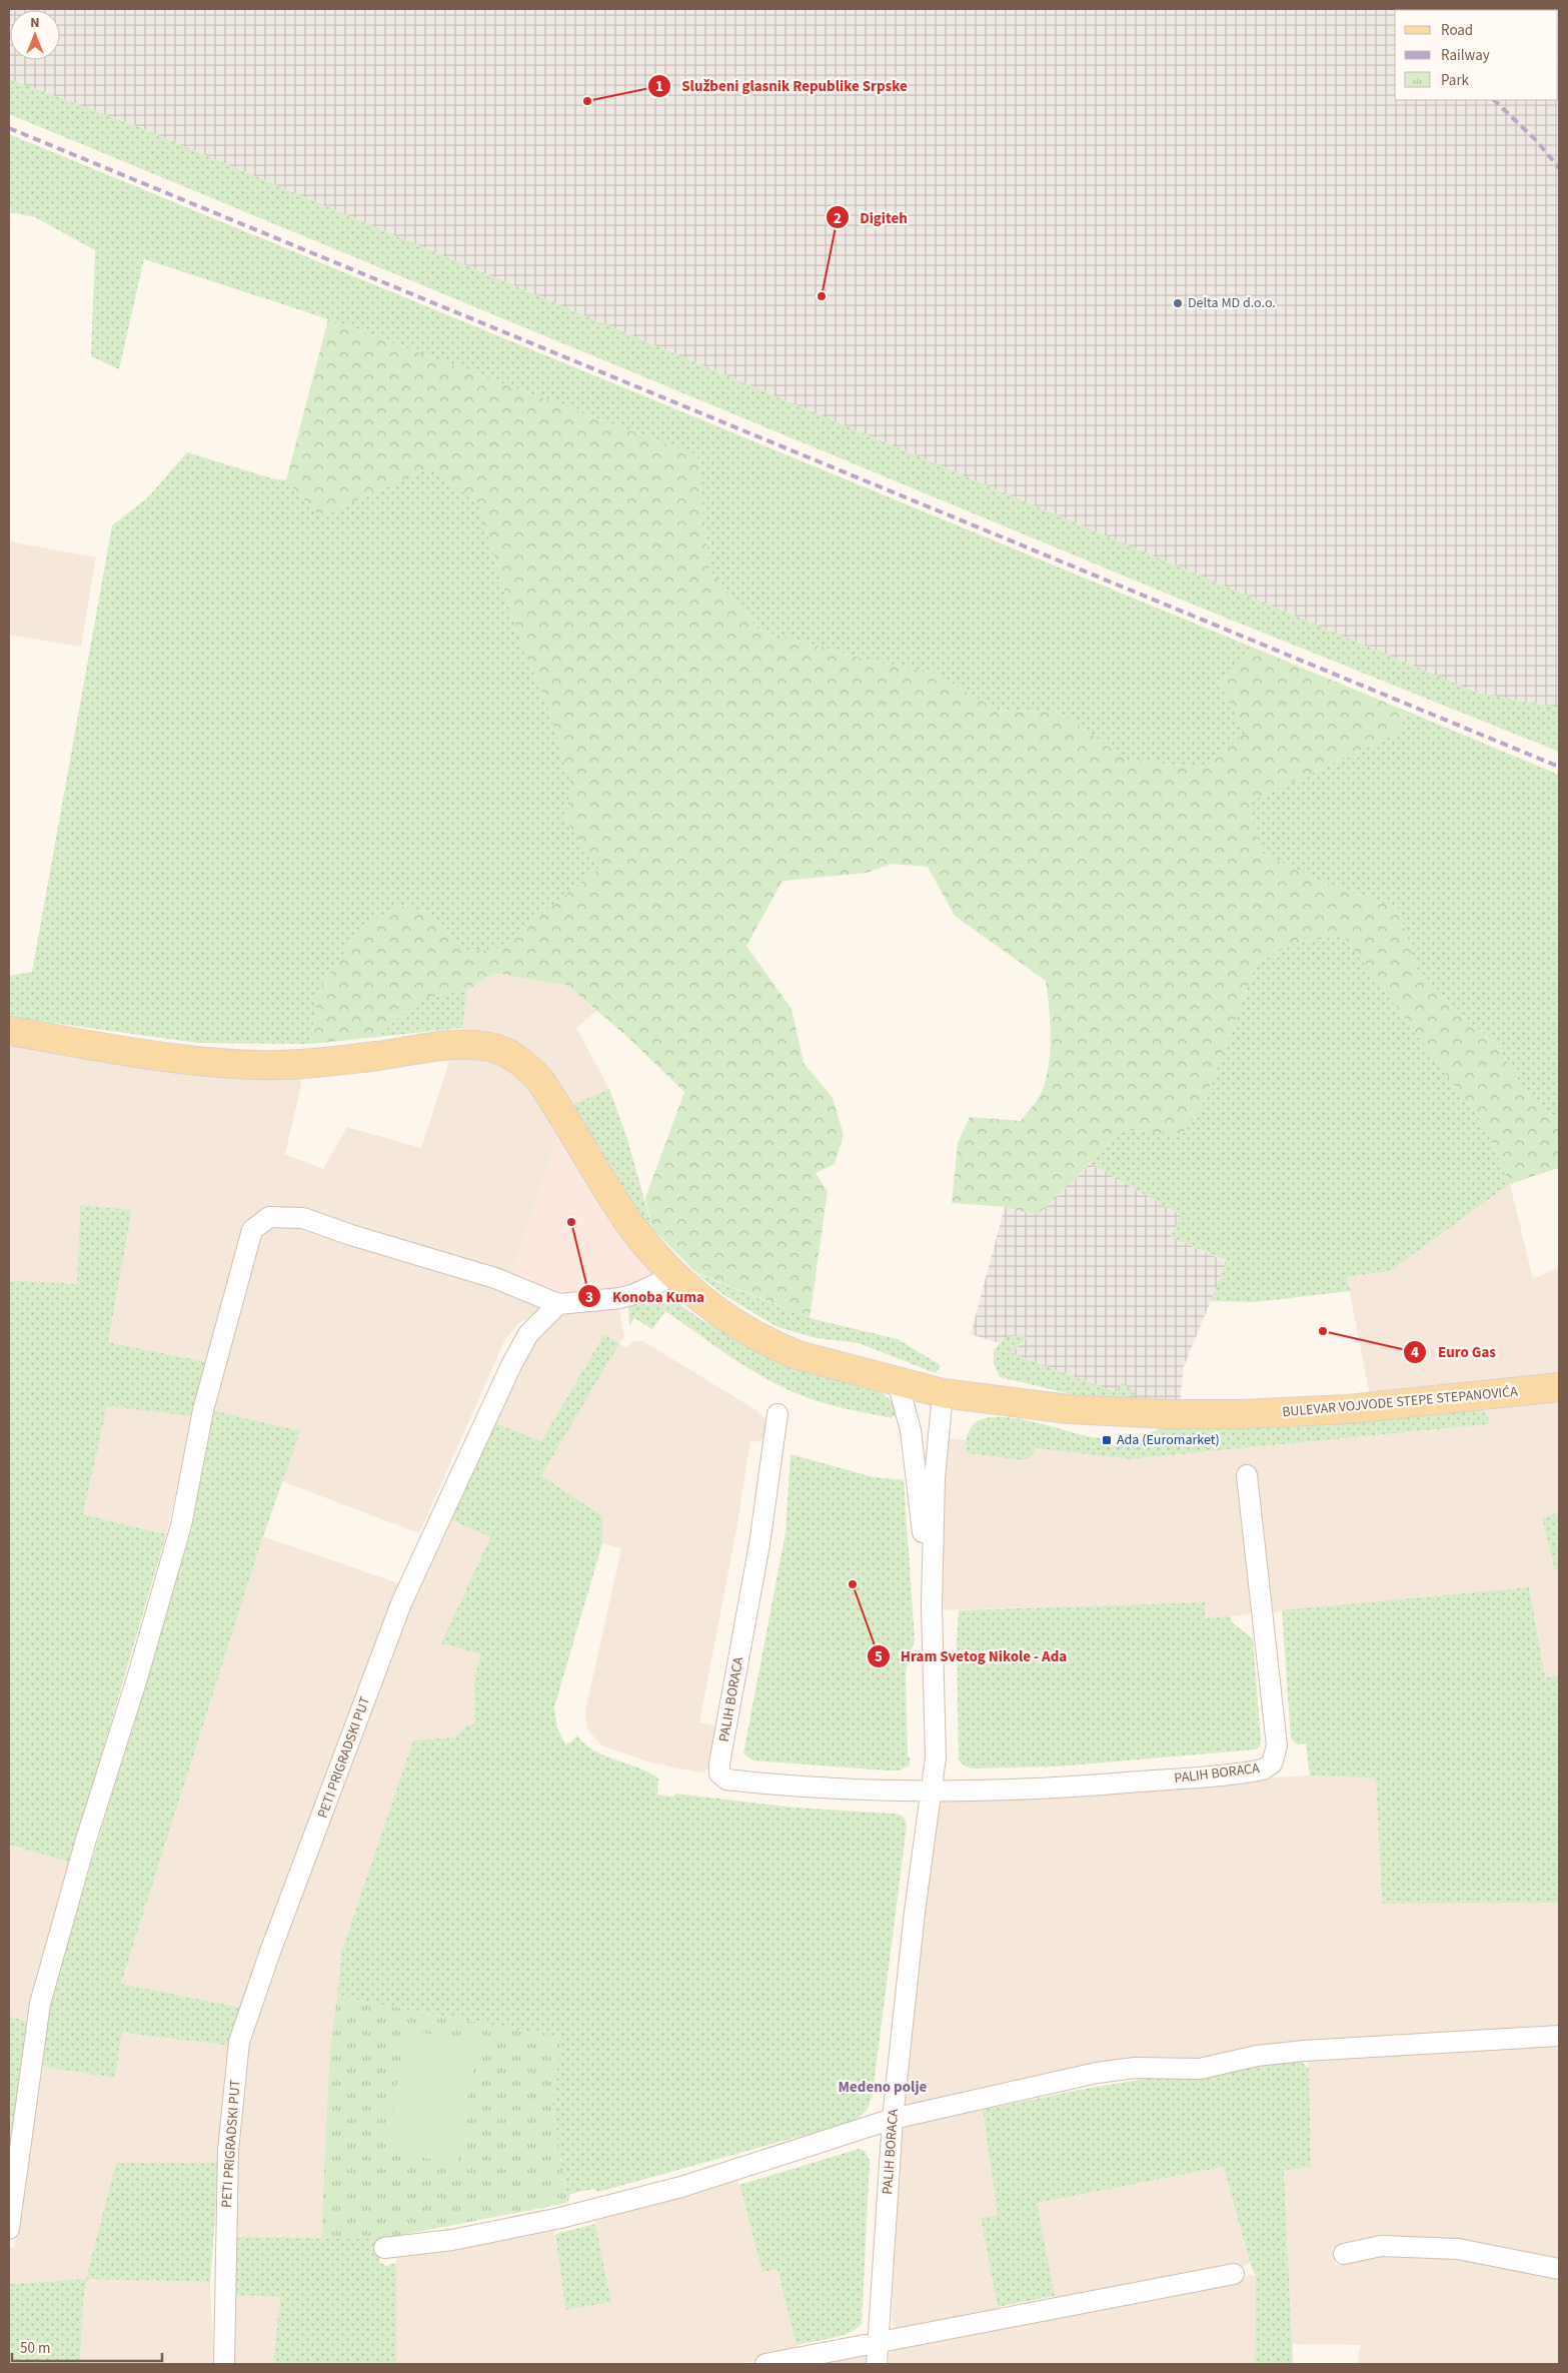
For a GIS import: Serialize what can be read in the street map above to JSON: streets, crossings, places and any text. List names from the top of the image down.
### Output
{
  "streets": {
    "main road": ["BULEVAR VOJVODE STEPE STEPANOVIĆA"],
    "street": ["PALIH BORACA", "PETI PRIGRADSKI PUT"]
  },
  "crossings": [
    ["BULEVAR VOJVODE STEPE STEPANOVIĆA", "PALIH BORACA"]
  ],
  "districts": ["Medeno polje"],
  "places": {
    "other": [
      "Službeni glasnik Republike Srpske",
      "Digiteh",
      "Delta MD d.o.o.",
      "Konoba Kuma",
      "Euro Gas",
      "Hram Svetog Nikole - Ada"
    ],
    "transit": ["Ada (Euromarket)"]
  },
  "legend": ["Road", "Railway", "Park"],
  "scale_bar": "50 m",
  "north": "top"
}
